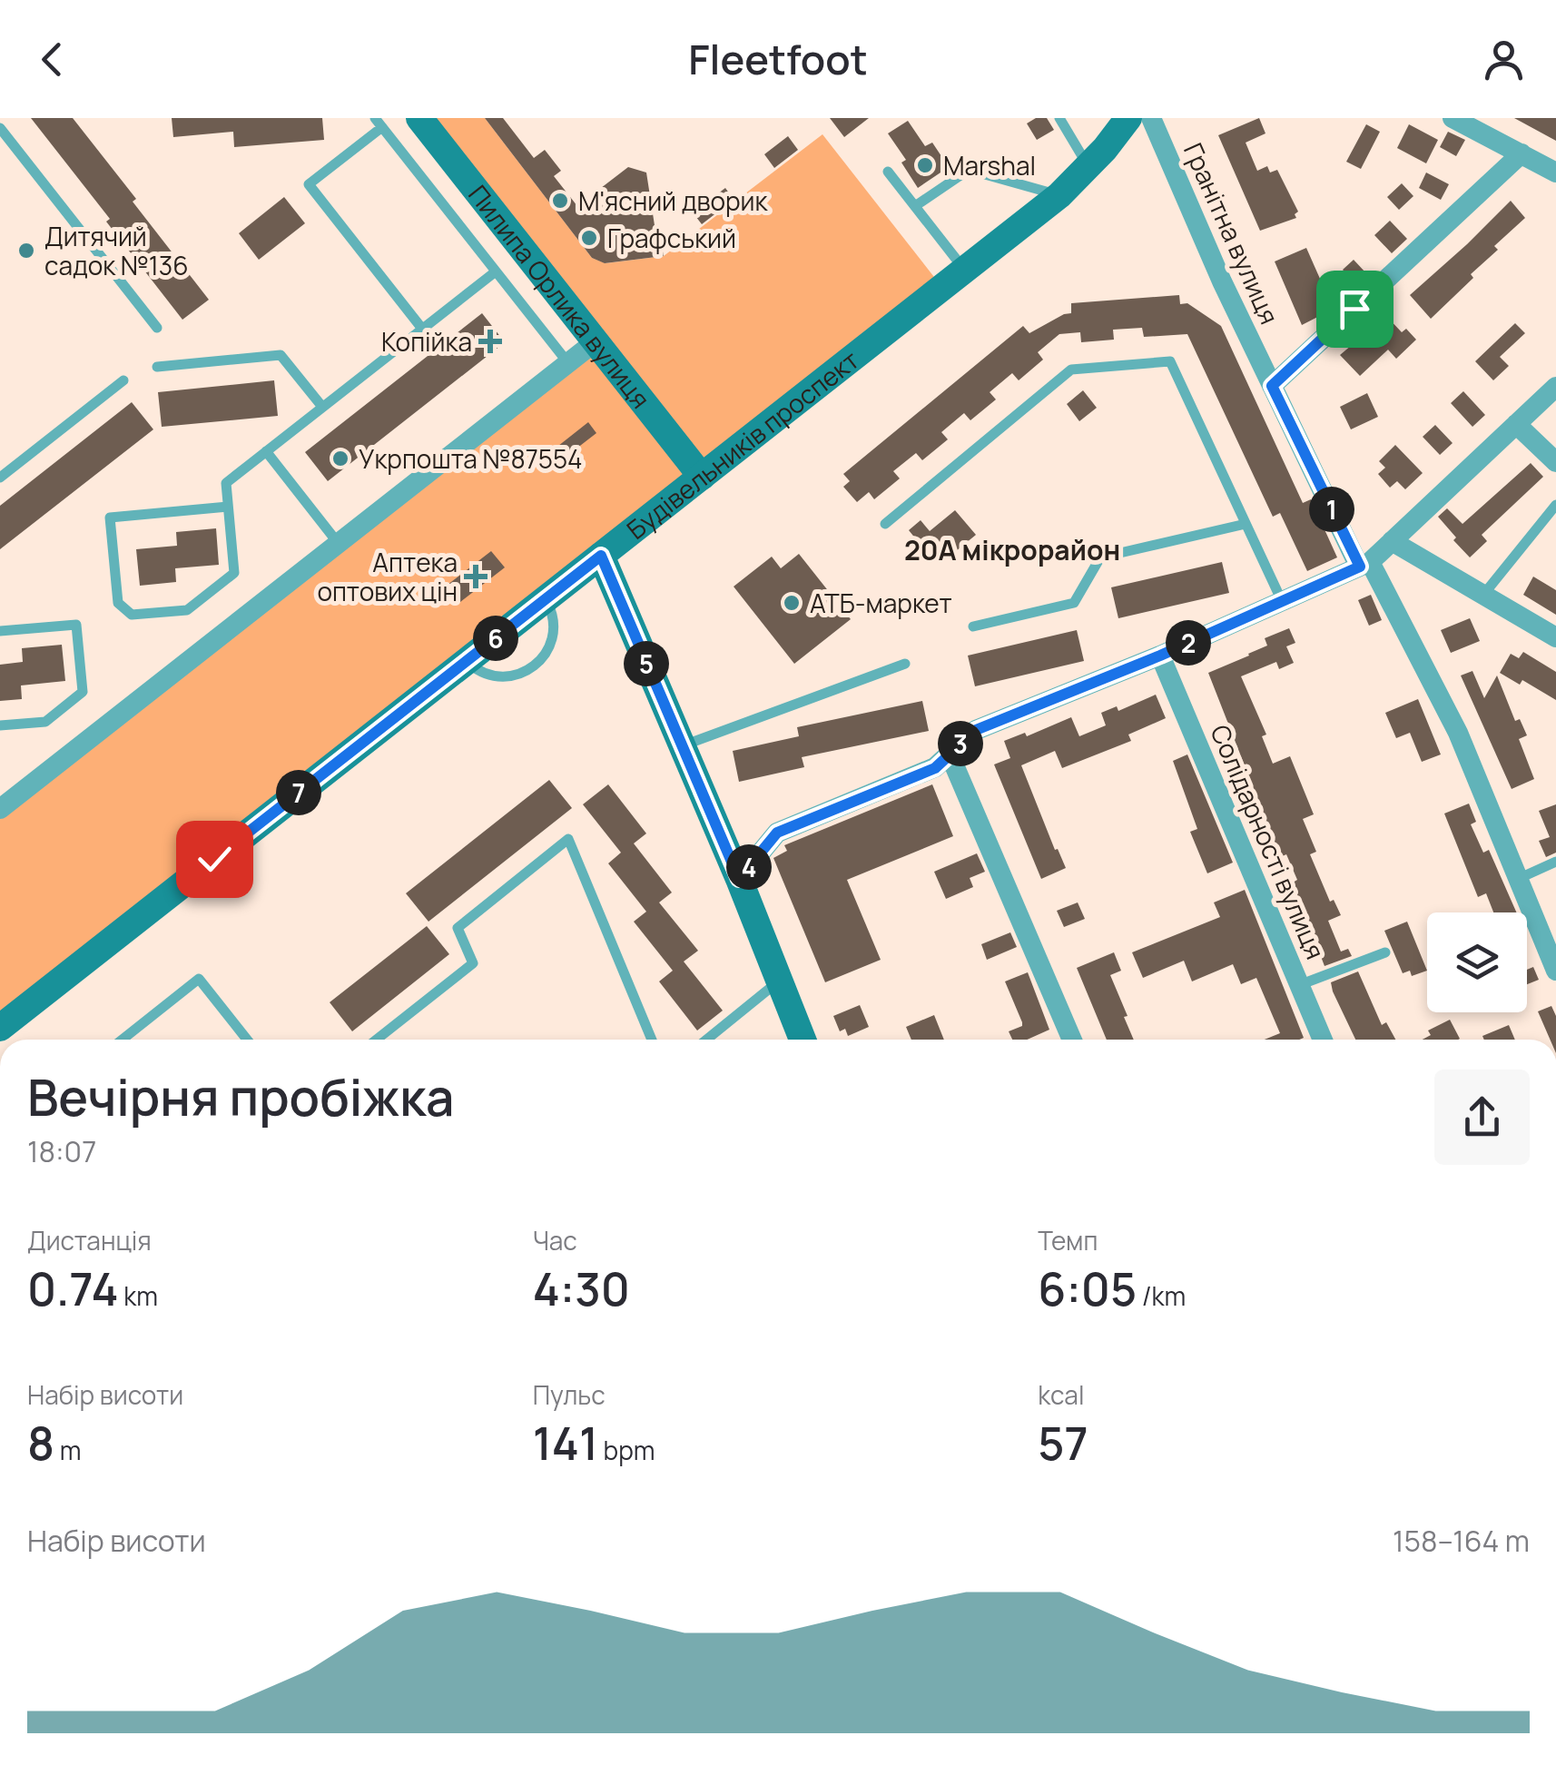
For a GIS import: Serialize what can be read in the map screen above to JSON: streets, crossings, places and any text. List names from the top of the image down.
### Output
{
  "streets": {
    "main road": ["Пилипа Орлика вулиця", "Будівельників проспект"],
    "street": ["Гранітна вулиця", "Солідарності вулиця"]
  },
  "crossings": [
    ["Пилипа Орлика вулиця", "Будівельників проспект"]
  ],
  "districts": ["20А мікрорайон"],
  "places": {
    "other": [
      "Marshal",
      "М'ясний дворик",
      "Графський",
      "Дитячий садок №136",
      "Укрпошта №87554",
      "АТБ-маркет"
    ],
    "health": ["Копійка", "Аптека оптових цін"]
  },
  "page": {
    "header": "Fleetfoot",
    "pins": [
      "1",
      "6",
      "2",
      "5",
      "3",
      "7",
      "4"
    ],
    "heading": ["Вечірня пробіжка", "18:07"],
    "stats": [
      ["Дистанція", "0.74 km"],
      ["Час", "4:30"],
      ["Темп", "6:05 /km"],
      ["Набір висоти", "8 m"],
      ["Пульс", "141 bpm"],
      ["kcal", "57"]
    ],
    "chart": ["Набір висоти", "158–164 m"]
  }
}
